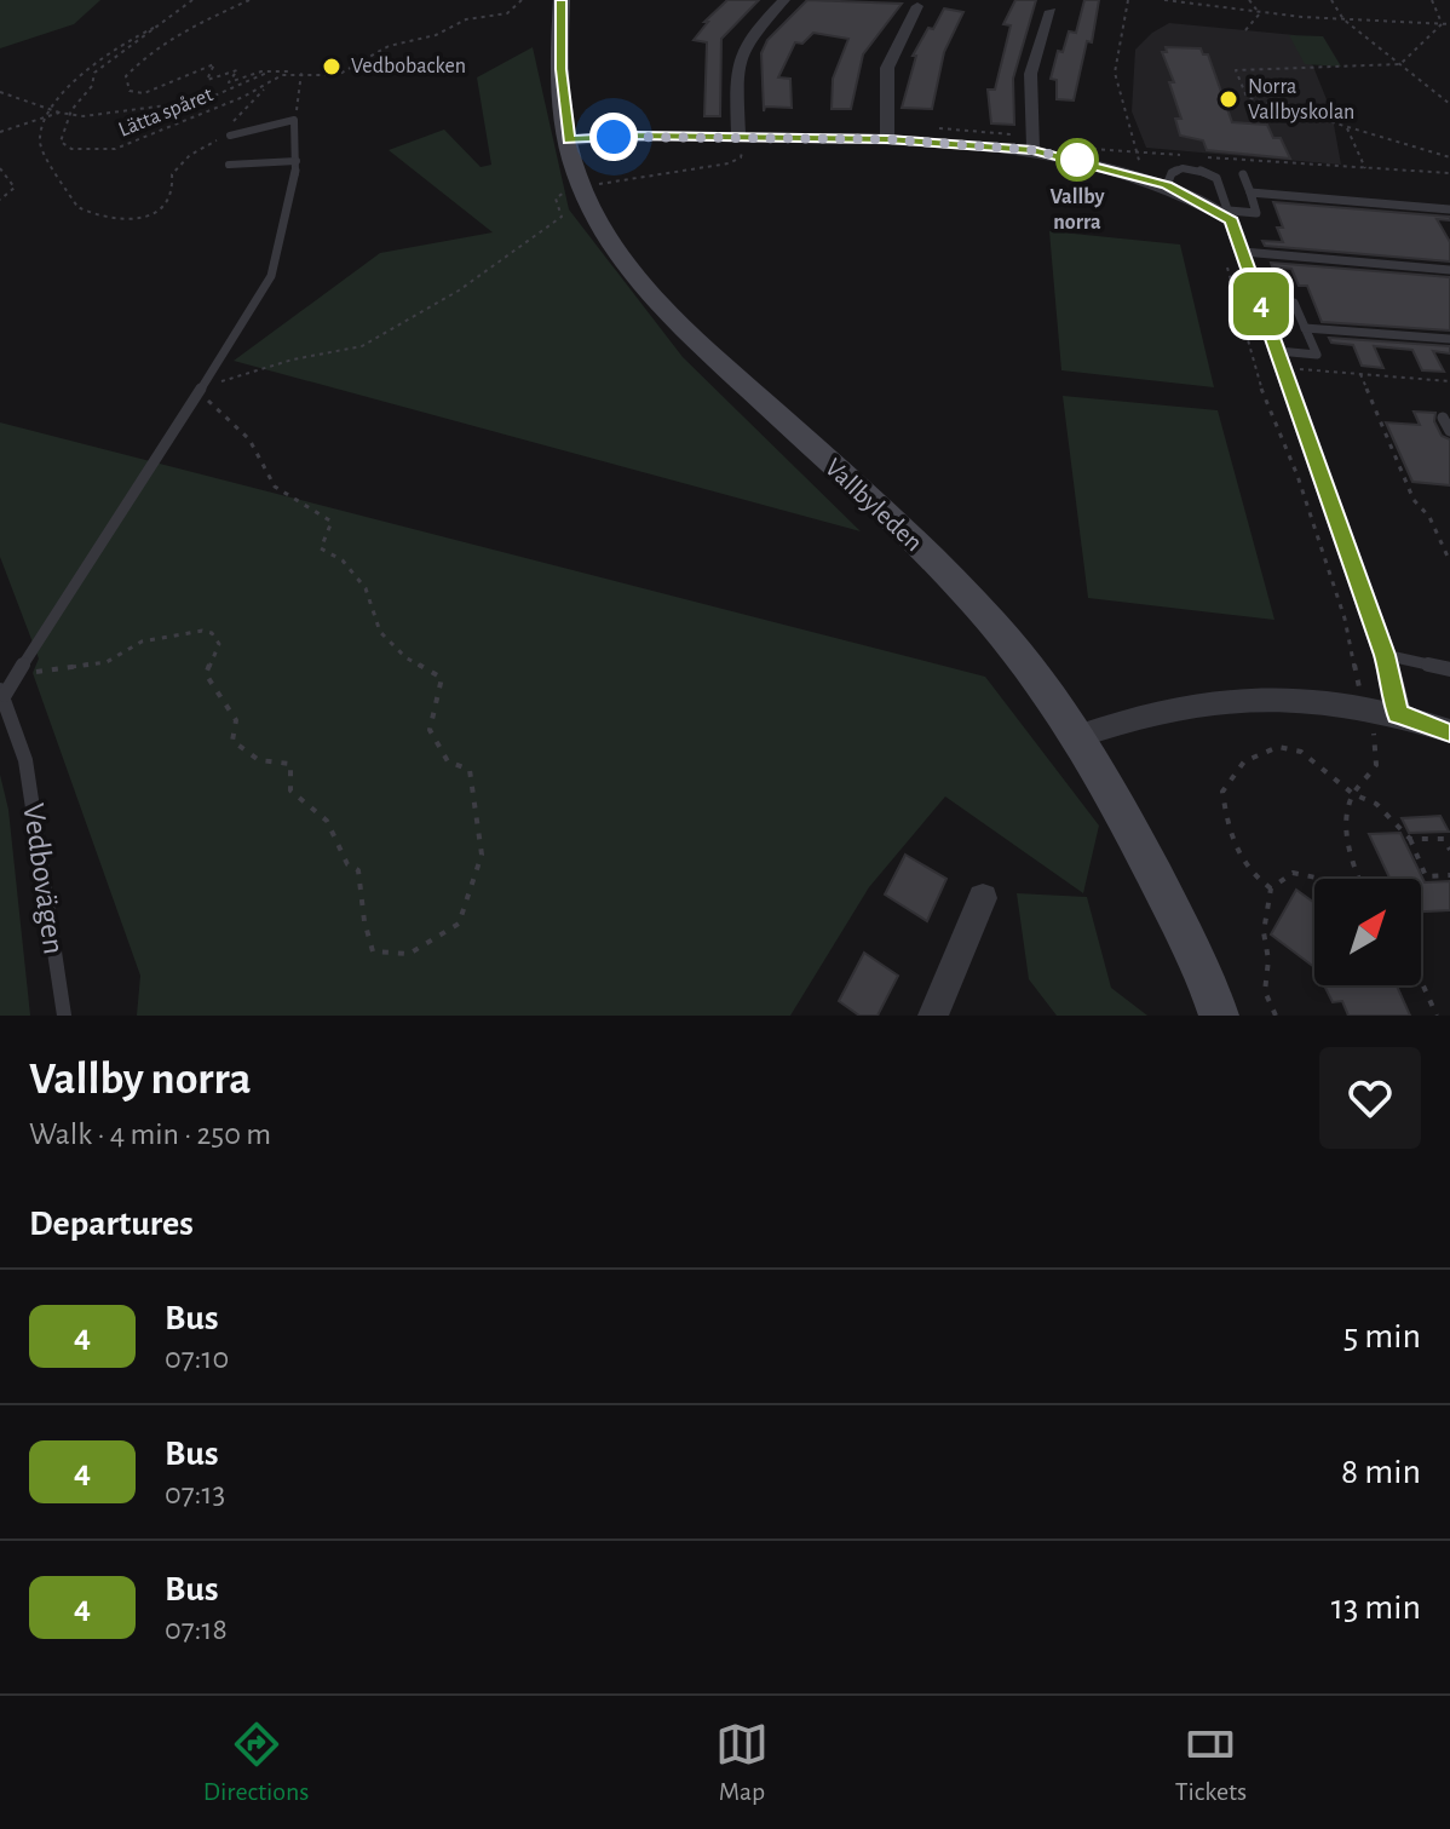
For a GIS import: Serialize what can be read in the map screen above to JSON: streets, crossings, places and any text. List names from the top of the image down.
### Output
{
  "streets": {
    "main road": ["Vallbyleden"],
    "lane": ["Vedbovägen"],
    "path": ["Lätta spåret"]
  },
  "places": ["Vedbobacken", "Norra Vallbyskolan", "Vallby norra"],
  "lines": ["bus line 4"],
  "north": "top right",
  "page": {
    "on_map": "4",
    "heading": [
      ["Vallby norra", "Walk · 4 min · 250 m"],
      "Departures"
    ],
    "list": [
      {
        "mark": "4",
        "name": "Bus",
        "note": "07:10",
        "value": "5 min"
      },
      {
        "mark": "4",
        "name": "Bus",
        "note": "07:13",
        "value": "8 min"
      },
      {
        "mark": "4",
        "name": "Bus",
        "note": "07:18",
        "value": "13 min"
      }
    ],
    "tabs": ["Directions", "Map", "Tickets"]
  }
}
